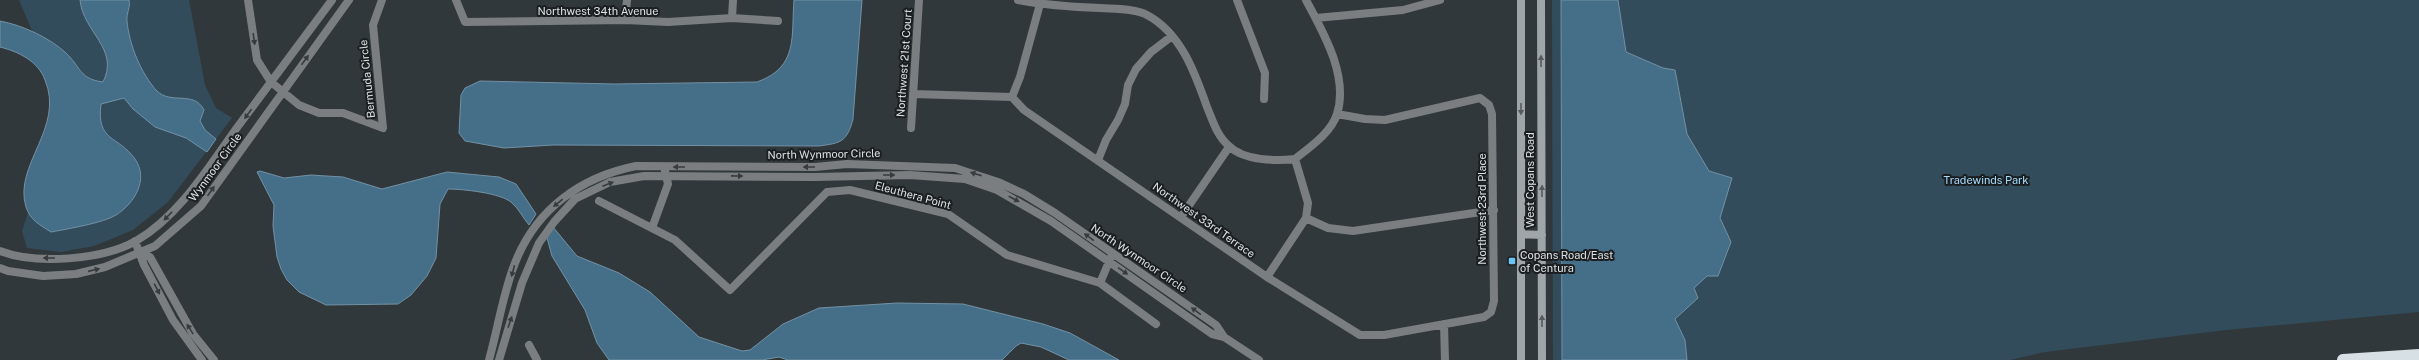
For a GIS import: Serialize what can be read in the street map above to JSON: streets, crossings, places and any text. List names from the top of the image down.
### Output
{
  "streets": {
    "main road": ["West Copans Road"],
    "street": [
      "Northwest 34th Avenue",
      "Northwest 21st Court",
      "Bermuda Circle",
      "North Wynmoor Circle",
      "Wynmoor Circle",
      "Eleuthera Point",
      "Northwest 23rd Place",
      "Northwest 33rd Terrace"
    ]
  },
  "crossings": [
    ["Bermuda Circle", "Wynmoor Circle"],
    ["Northwest 23rd Place", "Northwest 33rd Terrace"]
  ],
  "parks": ["Tradewinds Park"],
  "places": {
    "transit": ["Copans Road/East of Centura"]
  }
}
